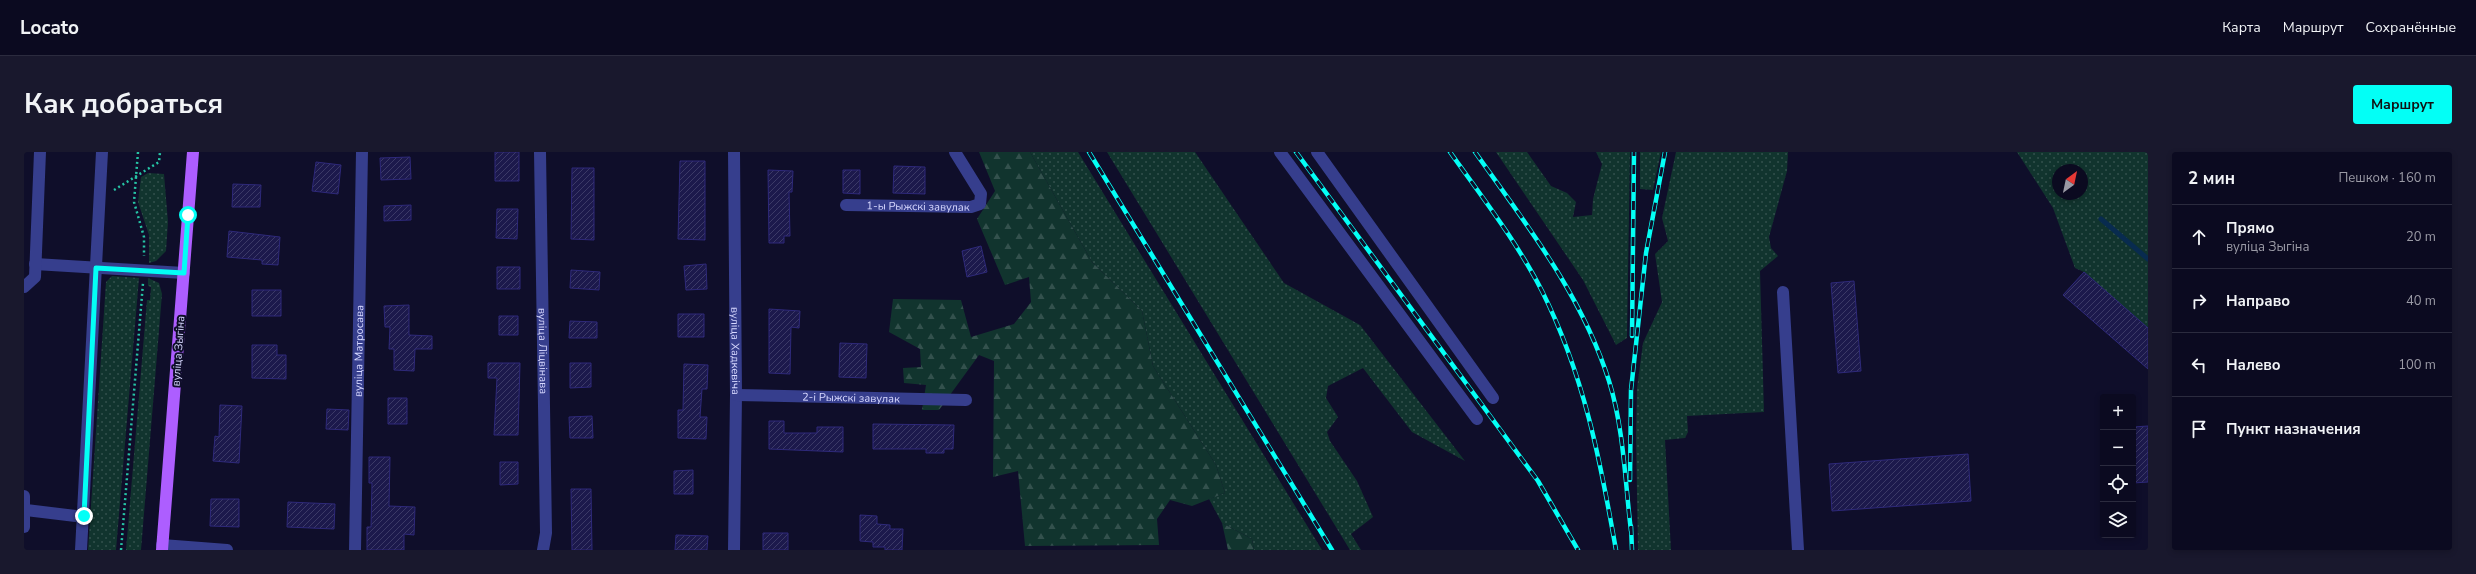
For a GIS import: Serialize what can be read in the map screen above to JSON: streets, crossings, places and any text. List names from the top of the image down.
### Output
{
  "streets": {
    "main road": ["вуліца Зыгіна"],
    "street": [
      "1-ы Рыжскі завулак",
      "вуліца Матросава",
      "вуліца Ліцвінава",
      "вуліца Хадкевіча",
      "2-і Рыжскі завулак"
    ]
  },
  "crossings": [
    ["вуліца Хадкевіча", "2-і Рыжскі завулак"]
  ],
  "north": "top right",
  "page": {
    "header": "Locato",
    "nav": ["Карта", "Маршрут", "Сохранённые"],
    "title": "Как добраться",
    "buttons": "Маршрут",
    "heading": ["2 мин", "Пешком · 160 m"],
    "list": [
      ["Прямо", "вуліца Зыгіна", "20 m"],
      ["Направо", "40 m"],
      ["Налево", "100 m"],
      "Пункт назначения"
    ],
    "map_buttons": ["+", "−"]
  }
}
